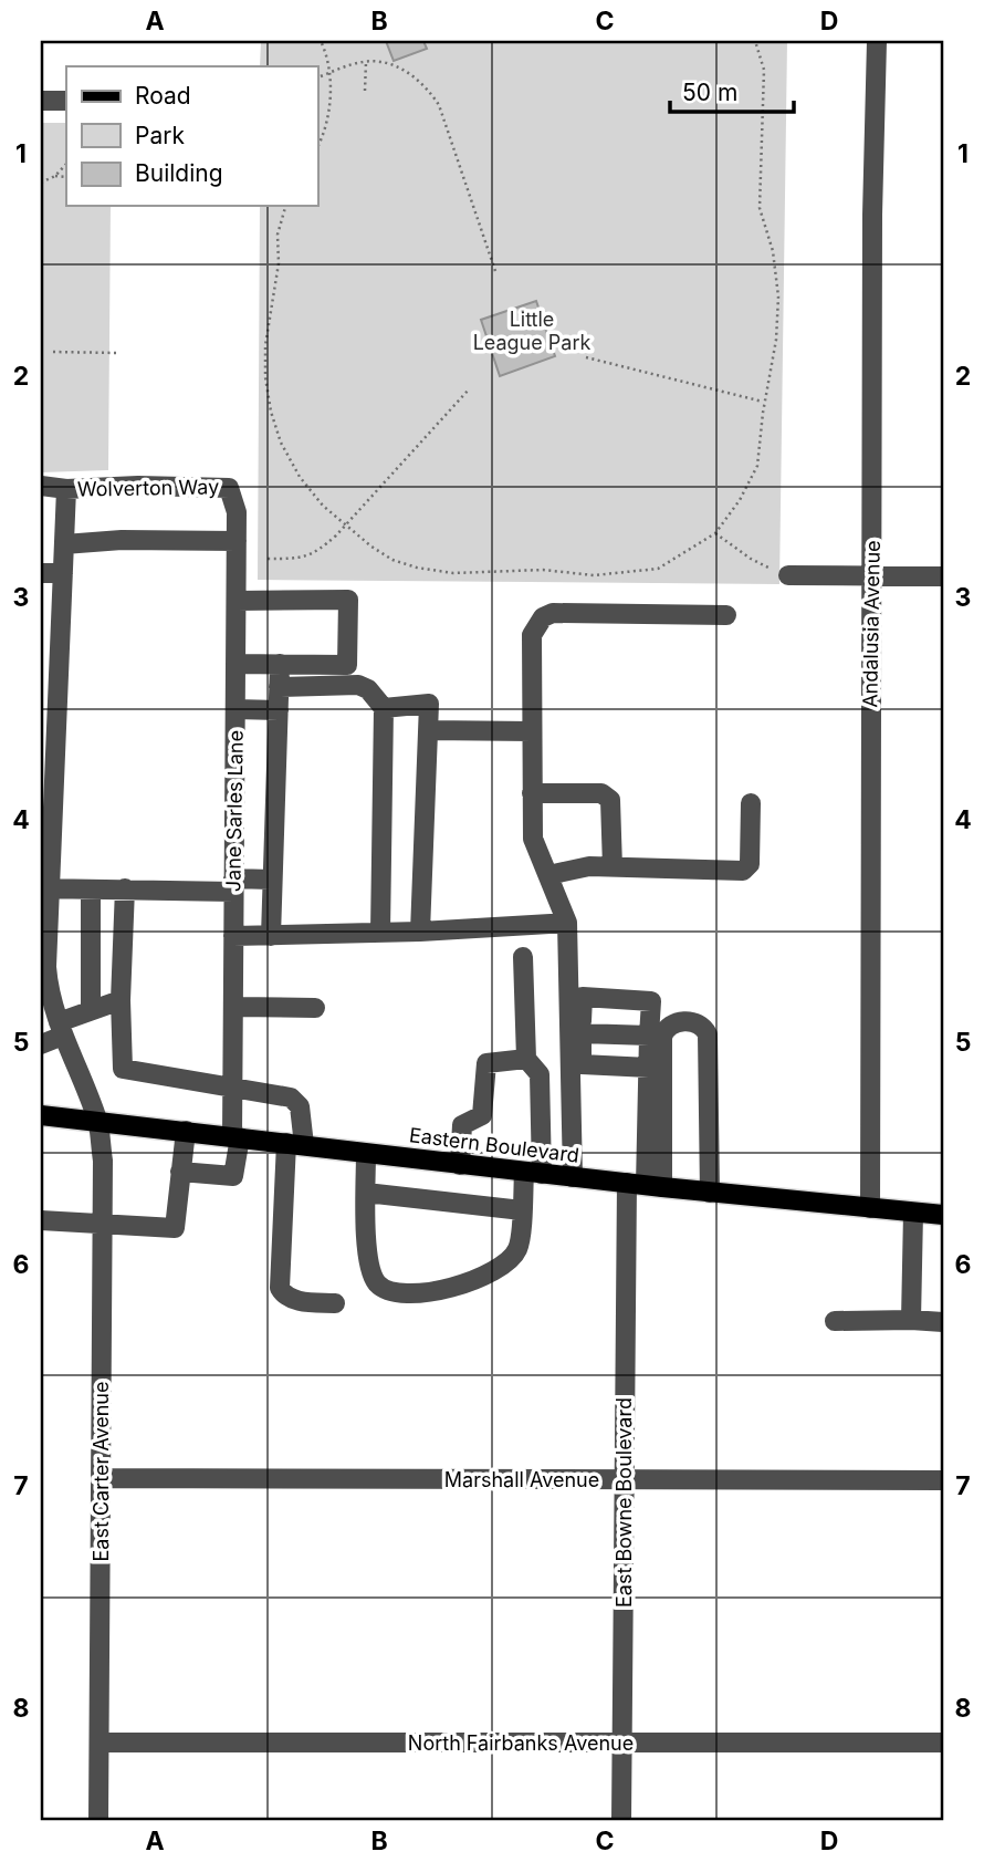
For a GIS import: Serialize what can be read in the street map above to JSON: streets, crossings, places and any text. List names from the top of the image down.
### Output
{
  "streets": {
    "main road": ["Eastern Boulevard"],
    "street": [
      "Wolverton Way",
      "Andalusia Avenue",
      "Jane Sarles Lane",
      "East Carter Avenue",
      "Marshall Avenue",
      "East Bowne Boulevard",
      "North Fairbanks Avenue"
    ]
  },
  "crossings": [
    ["Wolverton Way", "Jane Sarles Lane"],
    ["Wolverton Way", "East Carter Avenue"],
    ["Andalusia Avenue", "Eastern Boulevard"],
    ["Jane Sarles Lane", "Eastern Boulevard"],
    ["Eastern Boulevard", "East Carter Avenue"],
    ["Eastern Boulevard", "East Bowne Boulevard"],
    ["East Carter Avenue", "Marshall Avenue"],
    ["East Carter Avenue", "North Fairbanks Avenue"],
    ["Marshall Avenue", "East Bowne Boulevard"],
    ["East Bowne Boulevard", "North Fairbanks Avenue"]
  ],
  "parks": ["Little League Park"],
  "legend": ["Road", "Park", "Building"],
  "scale_bar": "50 m",
  "grid": {
    "columns": [
      "A",
      "B",
      "C",
      "D"
    ],
    "rows": [
      "1",
      "2",
      "3",
      "4",
      "5",
      "6",
      "7",
      "8"
    ]
  }
}
